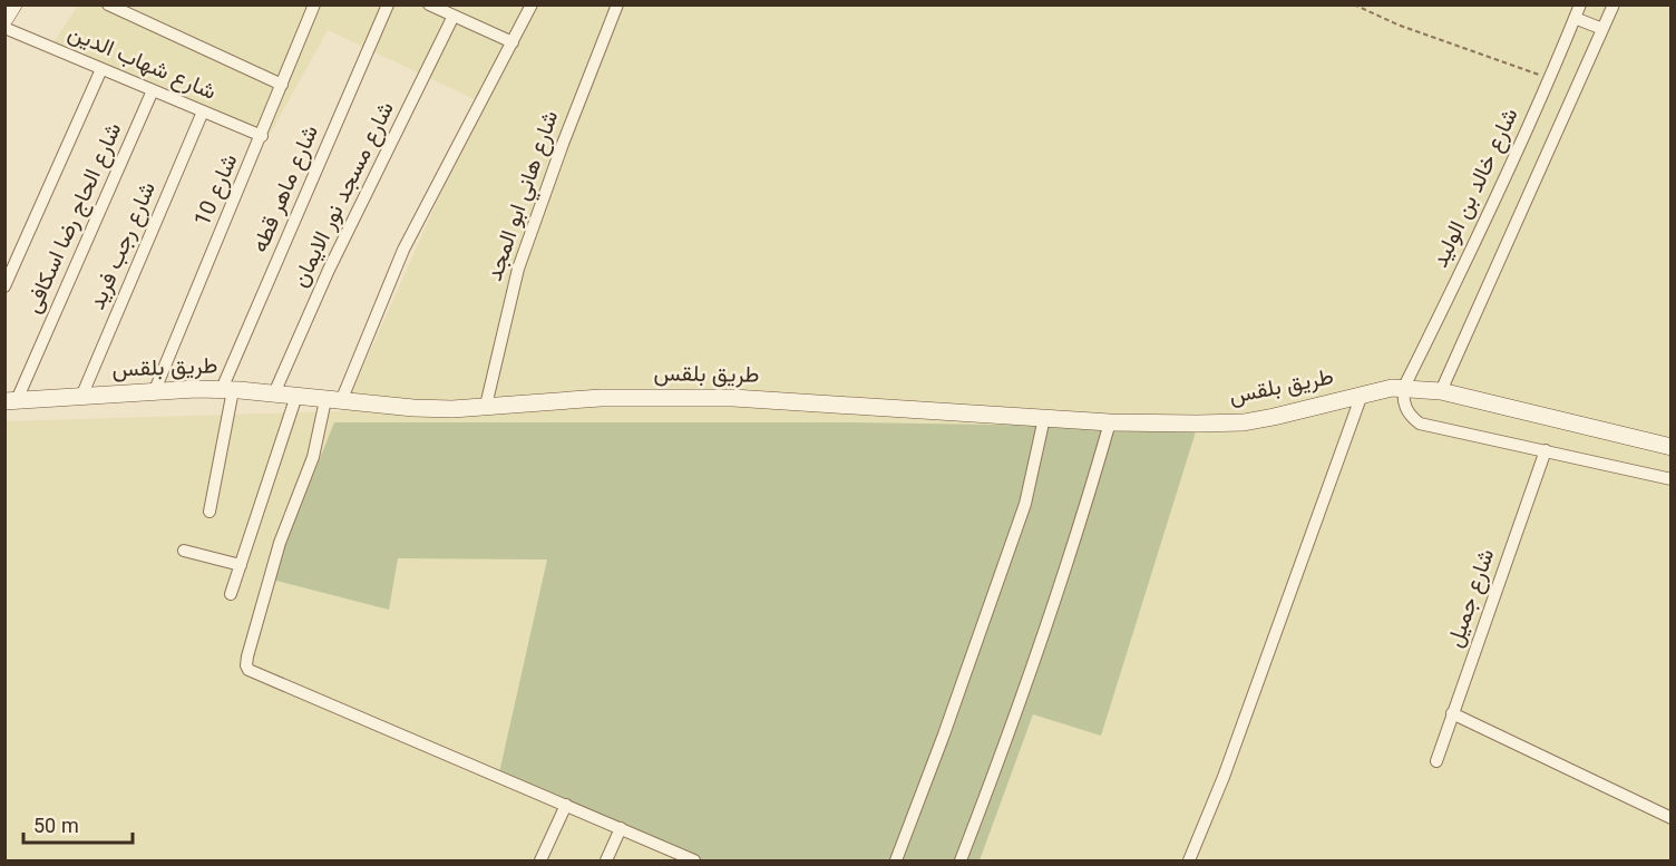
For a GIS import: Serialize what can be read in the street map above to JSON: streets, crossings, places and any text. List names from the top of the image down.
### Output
{
  "streets": {
    "main road": ["طريق بلقس"],
    "street": [
      "شارع شهاب الدين",
      "شارع خالد بن الوليد",
      "شارع ماهر قطه",
      "شارع 10",
      "شارع مسجد نور الايمان",
      "شارع هاني ابو المجد",
      "شارع الحاج رضا اسكافى",
      "شارع رجب فريد",
      "شارع جميل"
    ]
  },
  "crossings": [
    ["شارع شهاب الدين", "شارع 10"],
    ["شارع شهاب الدين", "شارع الحاج رضا اسكافى"],
    ["شارع شهاب الدين", "شارع رجب فريد"],
    ["شارع خالد بن الوليد", "طريق بلقس"],
    ["شارع ماهر قطه", "طريق بلقس"],
    ["شارع 10", "طريق بلقس"],
    ["شارع مسجد نور الايمان", "طريق بلقس"],
    ["شارع هاني ابو المجد", "طريق بلقس"],
    ["شارع الحاج رضا اسكافى", "طريق بلقس"],
    ["شارع رجب فريد", "طريق بلقس"]
  ],
  "scale_bar": "50 m"
}
